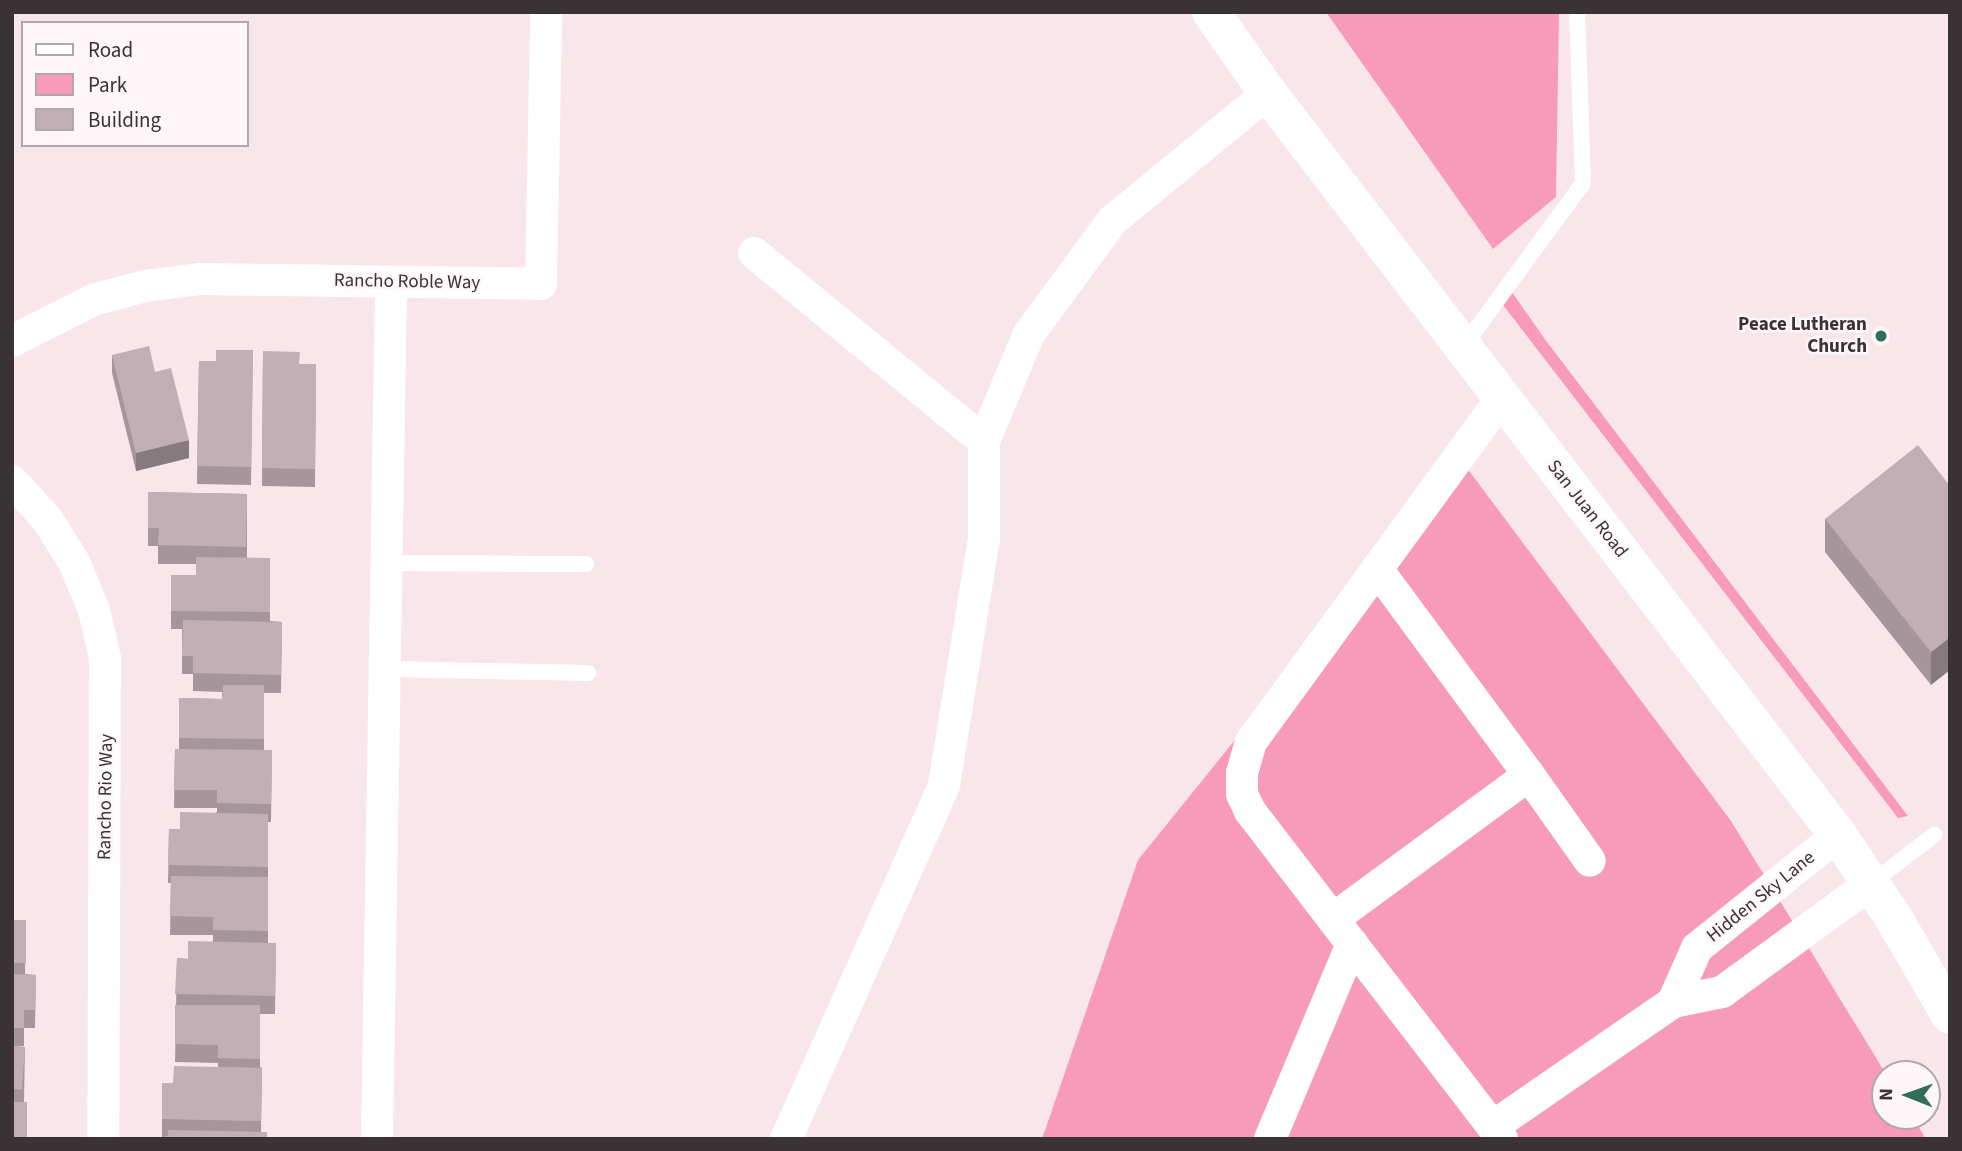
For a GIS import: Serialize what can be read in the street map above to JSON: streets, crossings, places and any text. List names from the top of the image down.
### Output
{
  "streets": {
    "main road": ["San Juan Road"],
    "street": ["Rancho Roble Way", "Rancho Rio Way", "Hidden Sky Lane"]
  },
  "crossings": [
    ["San Juan Road", "Hidden Sky Lane"]
  ],
  "places": ["Peace Lutheran Church"],
  "legend": ["Road", "Park", "Building"],
  "north": "left"
}
